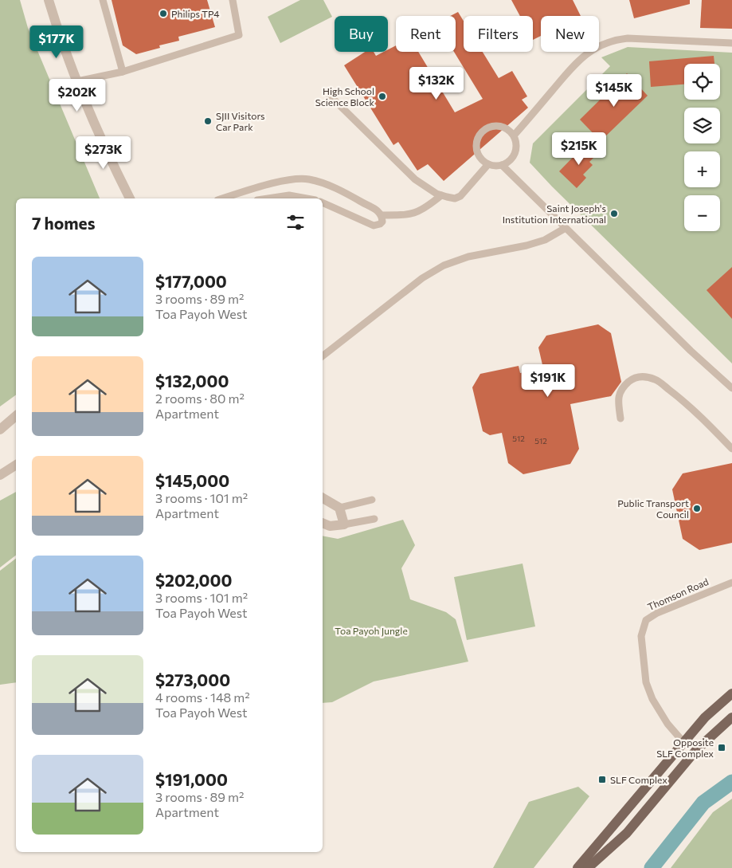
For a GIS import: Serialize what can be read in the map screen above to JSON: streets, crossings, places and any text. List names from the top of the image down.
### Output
{
  "streets": {
    "lane": ["Thomson Road"]
  },
  "parks": ["Toa Payoh Jungle"],
  "places": {
    "other": [
      "Philips TP4",
      "High School Science Block",
      "SJII Visitors Car Park",
      "Saint Joseph's Institution International",
      "Public Transport Council"
    ],
    "transit": ["Opposite SLF Complex", "SLF Complex"]
  },
  "house_numbers": ["512", "512"],
  "page": {
    "chip": [
      "Buy",
      "Rent",
      "Filters",
      "New"
    ],
    "price": [
      "$177K",
      "$132K",
      "$145K",
      "$202K",
      "$215K",
      "$273K",
      "$191K"
    ],
    "map_buttons": ["+", "−"],
    "heading": "7 homes",
    "list": [
      {
        "name": "$177,000",
        "note": "3 rooms · 89 m² · Toa Payoh West"
      },
      {
        "name": "$132,000",
        "note": "2 rooms · 80 m² · Apartment"
      },
      {
        "name": "$145,000",
        "note": "3 rooms · 101 m² · Apartment"
      },
      {
        "name": "$202,000",
        "note": "3 rooms · 101 m² · Toa Payoh West"
      },
      {
        "name": "$273,000",
        "note": "4 rooms · 148 m² · Toa Payoh West"
      },
      {
        "name": "$191,000",
        "note": "3 rooms · 89 m² · Apartment"
      }
    ]
  }
}
